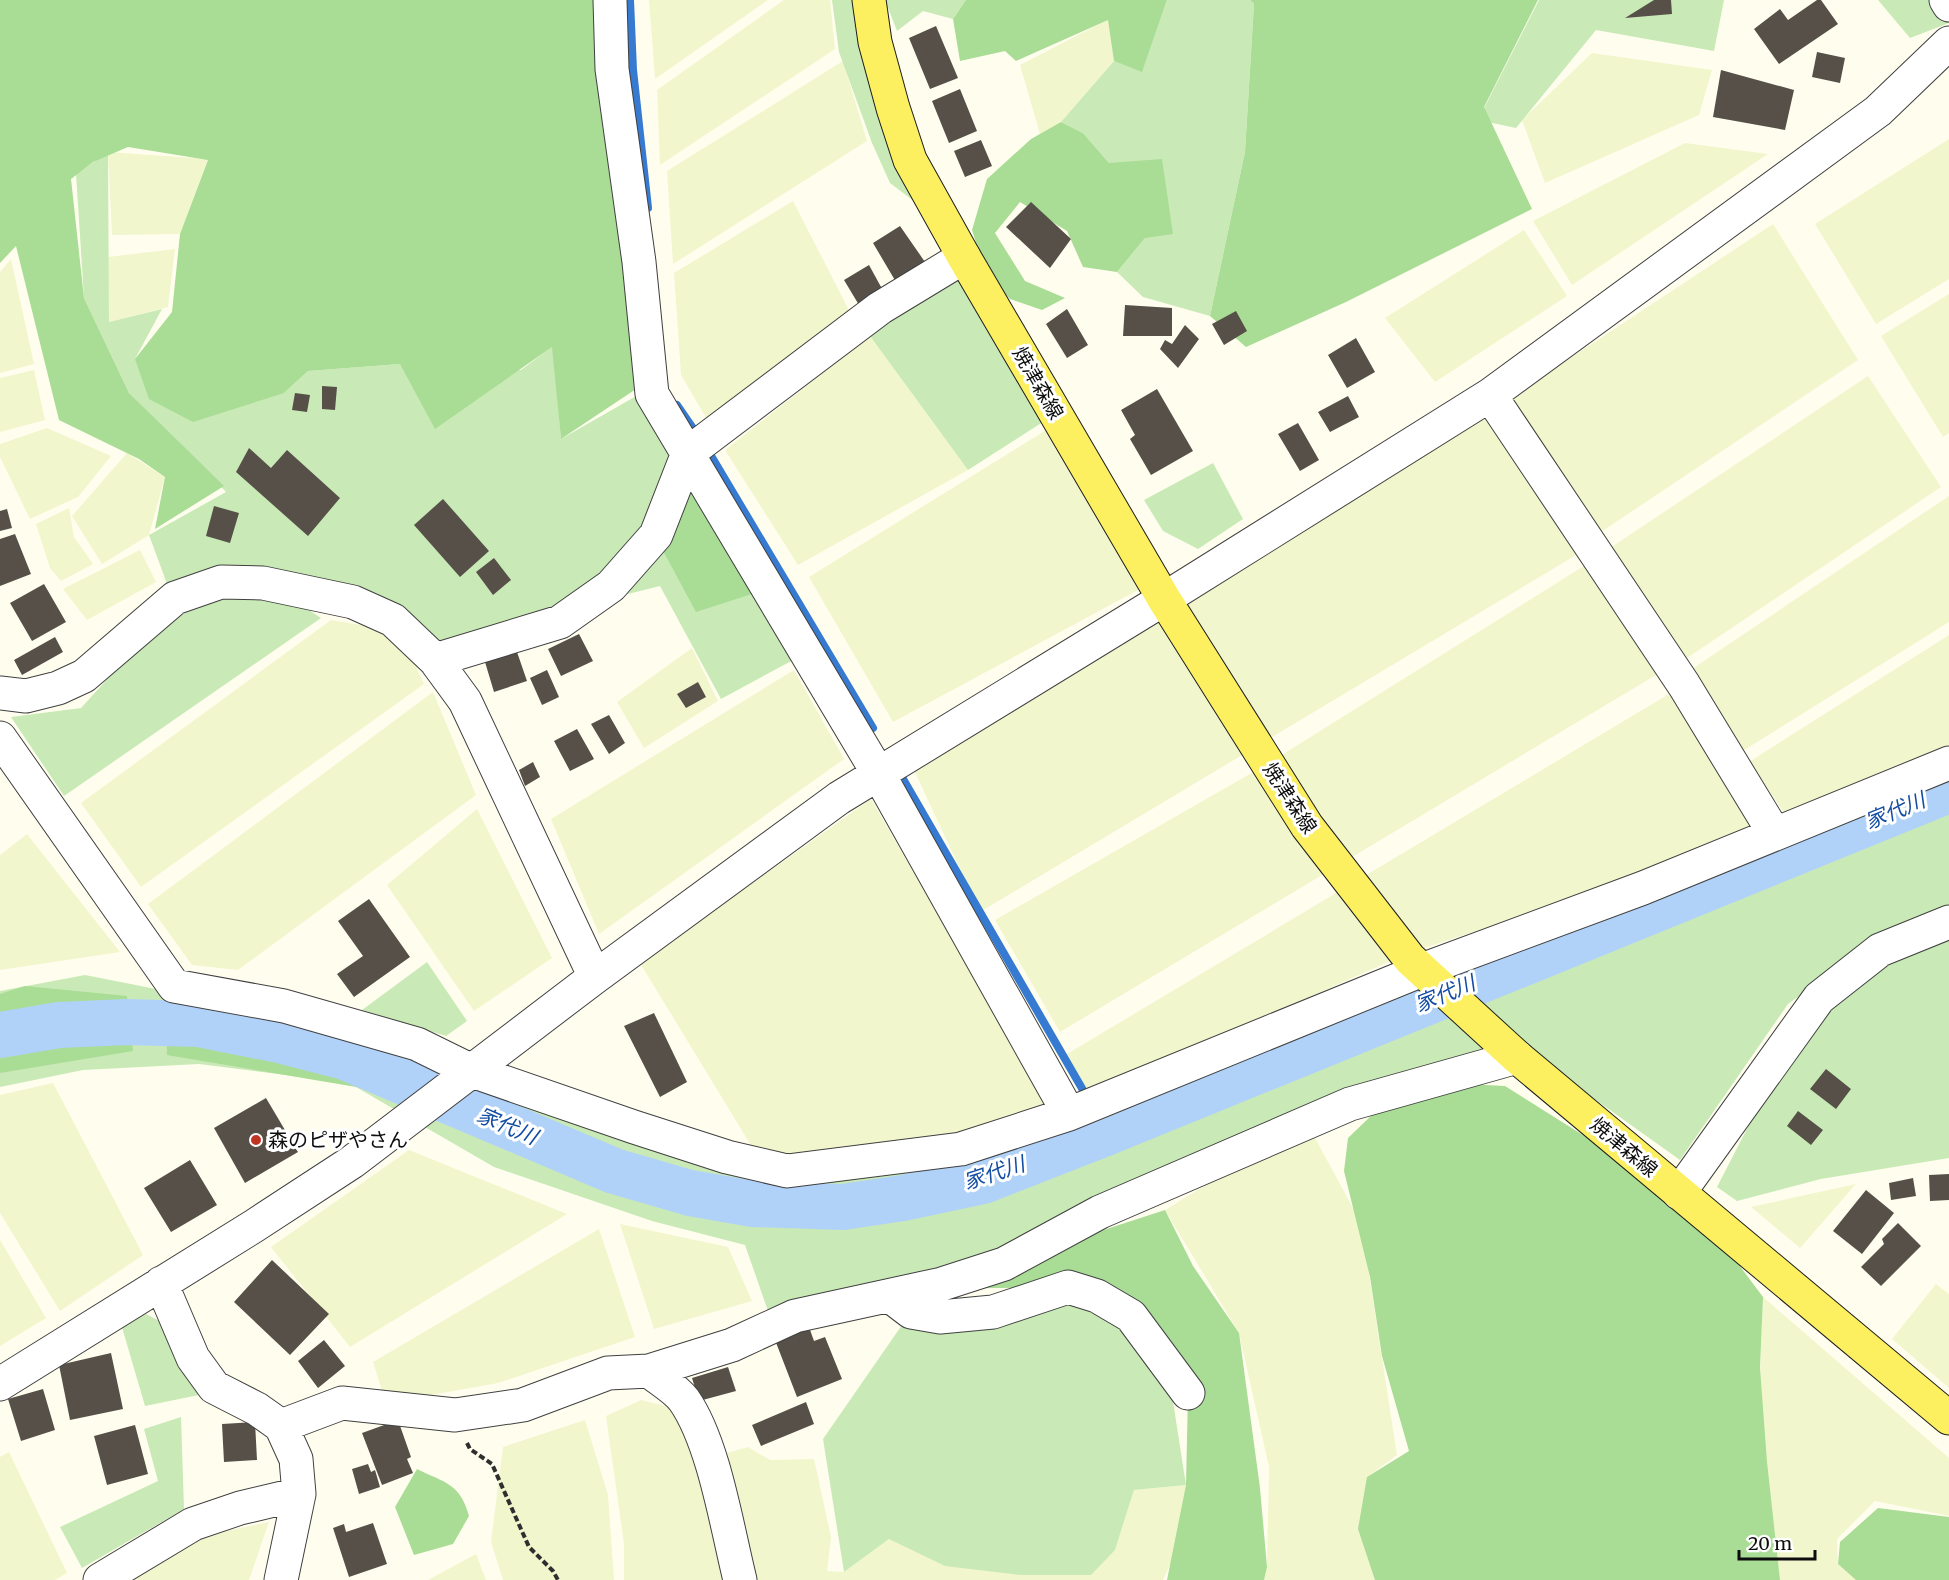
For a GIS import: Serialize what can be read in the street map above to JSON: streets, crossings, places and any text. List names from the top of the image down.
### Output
{
  "streets": {
    "main road": ["焼津森線"]
  },
  "water": ["家代川"],
  "places": ["森のピザやさん"],
  "scale_bar": "20 m"
}
